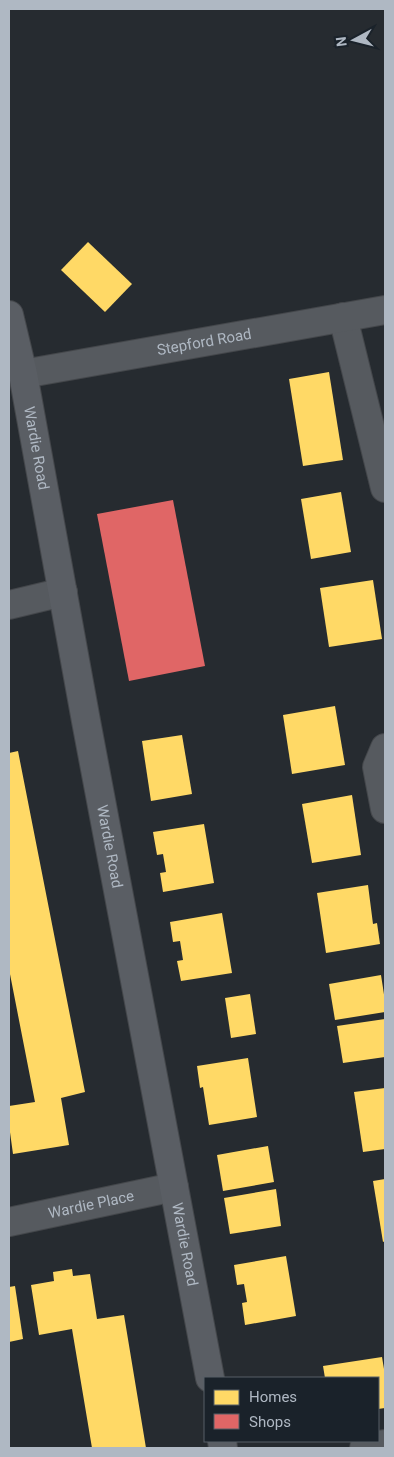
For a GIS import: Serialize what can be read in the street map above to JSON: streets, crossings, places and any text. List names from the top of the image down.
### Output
{
  "streets": {
    "street": ["Stepford Road", "Wardie Road", "Wardie Place"]
  },
  "crossings": [
    ["Stepford Road", "Wardie Road"],
    ["Wardie Road", "Wardie Place"]
  ],
  "legend": ["Homes", "Shops"],
  "north": "left"
}
